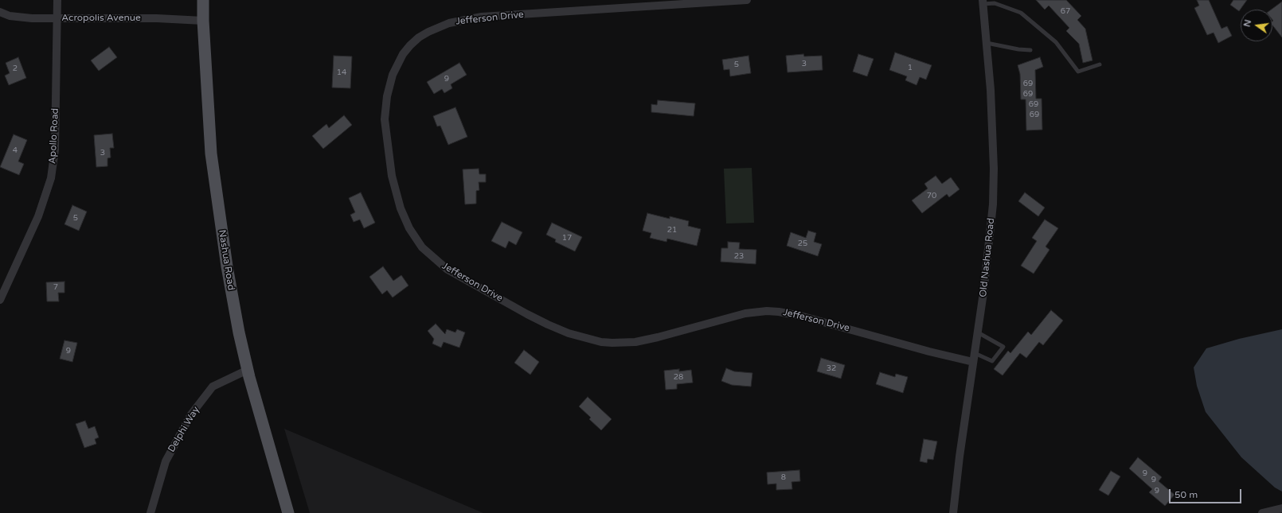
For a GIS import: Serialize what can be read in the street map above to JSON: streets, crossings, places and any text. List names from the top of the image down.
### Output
{
  "streets": {
    "main road": ["Nashua Road"],
    "street": [
      "Acropolis Avenue",
      "Jefferson Drive",
      "Apollo Road",
      "Old Nashua Road",
      "Delphi Way"
    ]
  },
  "crossings": [
    ["Acropolis Avenue", "Apollo Road"],
    ["Acropolis Avenue", "Nashua Road"],
    ["Jefferson Drive", "Old Nashua Road"],
    ["Nashua Road", "Delphi Way"]
  ],
  "house_numbers": [
    "67",
    "3",
    "5",
    "1",
    "2",
    "14",
    "9",
    "69",
    "69",
    "69",
    "69",
    "4",
    "3",
    "70",
    "5",
    "21",
    "17",
    "25",
    "23",
    "7",
    "9",
    "32",
    "28",
    "9",
    "8",
    "9",
    "9"
  ],
  "scale_bar": "50 m",
  "north": "left"
}
